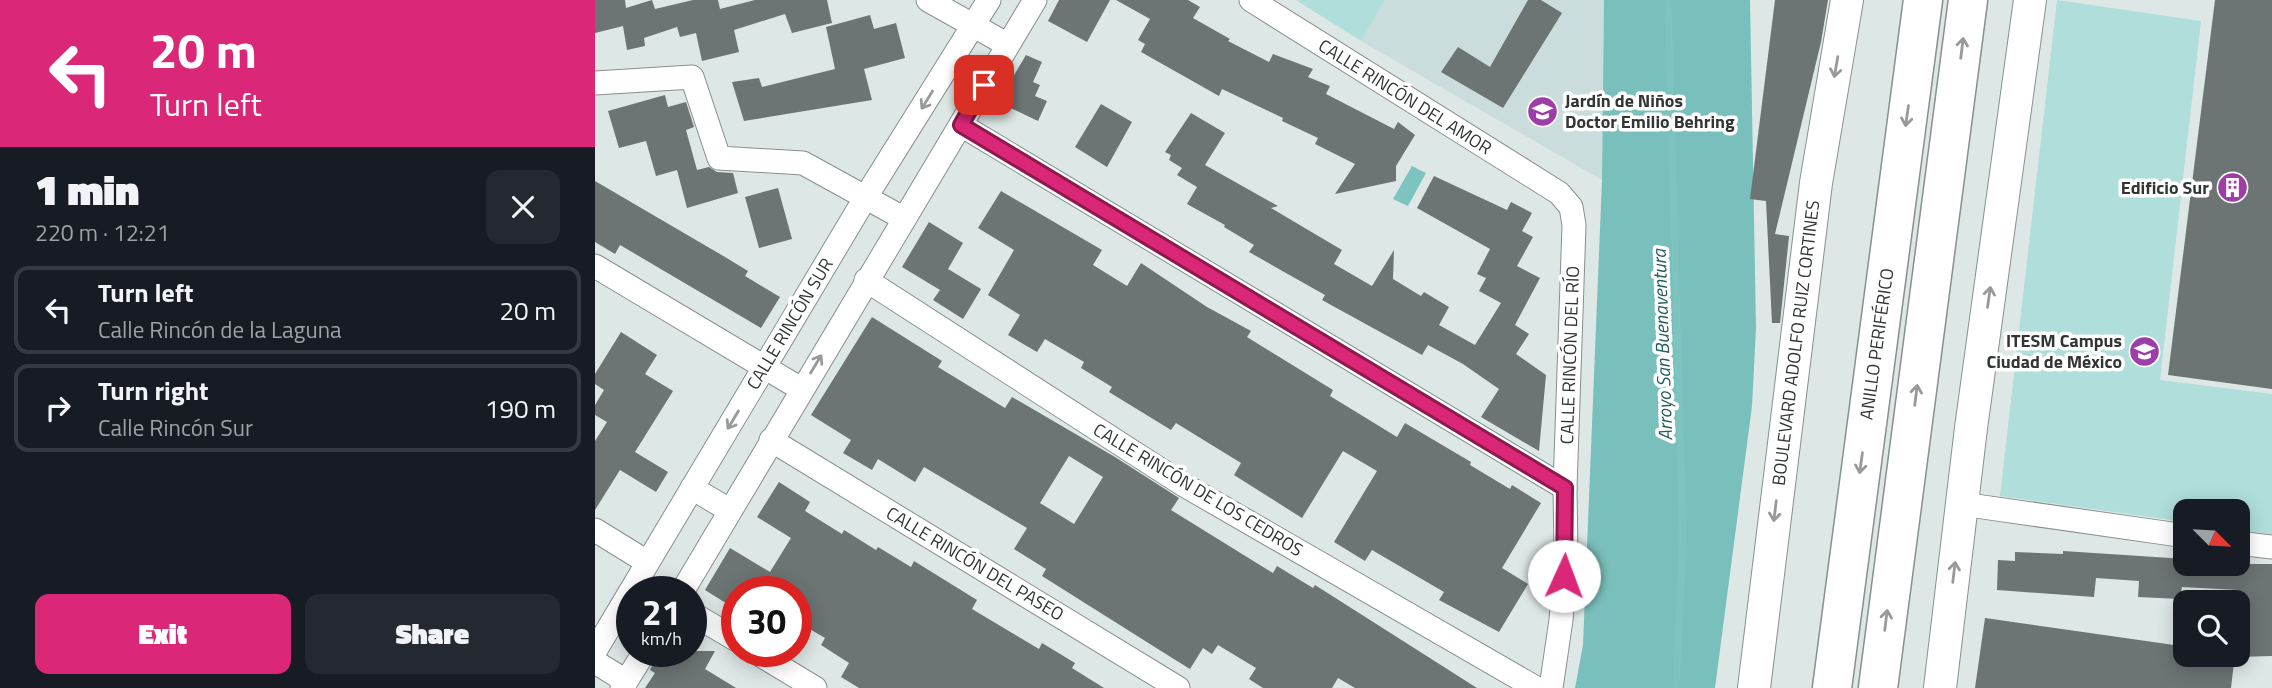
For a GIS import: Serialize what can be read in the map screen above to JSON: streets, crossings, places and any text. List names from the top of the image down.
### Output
{
  "streets": {
    "highway": ["ANILLO PERIFÉRICO"],
    "main road": ["BOULEVARD ADOLFO RUIZ CORTINES"],
    "street": [
      "CALLE RINCÓN DEL AMOR",
      "CALLE RINCÓN SUR",
      "CALLE RINCÓN DEL RÍO",
      "CALLE RINCÓN DE LOS CEDROS",
      "CALLE RINCÓN DEL PASEO"
    ]
  },
  "crossings": [
    ["CALLE RINCÓN DEL AMOR", "CALLE RINCÓN DEL RÍO"]
  ],
  "water": ["Arroyo San Buenaventura"],
  "places": {
    "school or university": ["Jardín de Niños Doctor Emilio Behring", "ITESM Campus Ciudad de México"],
    "building": ["Edificio Sur"]
  },
  "north": "bottom right",
  "page": {
    "turn": ["20 m", "Turn left"],
    "heading": ["1 min", "220 m · 12:21"],
    "list": [
      {
        "name": "Turn left",
        "note": "Calle Rincón de la Laguna",
        "value": "20 m"
      },
      {
        "name": "Turn right",
        "note": "Calle Rincón Sur",
        "value": "190 m"
      }
    ],
    "speed": "21 km/h",
    "limit": "30",
    "buttons": ["Exit", "Share"]
  }
}
